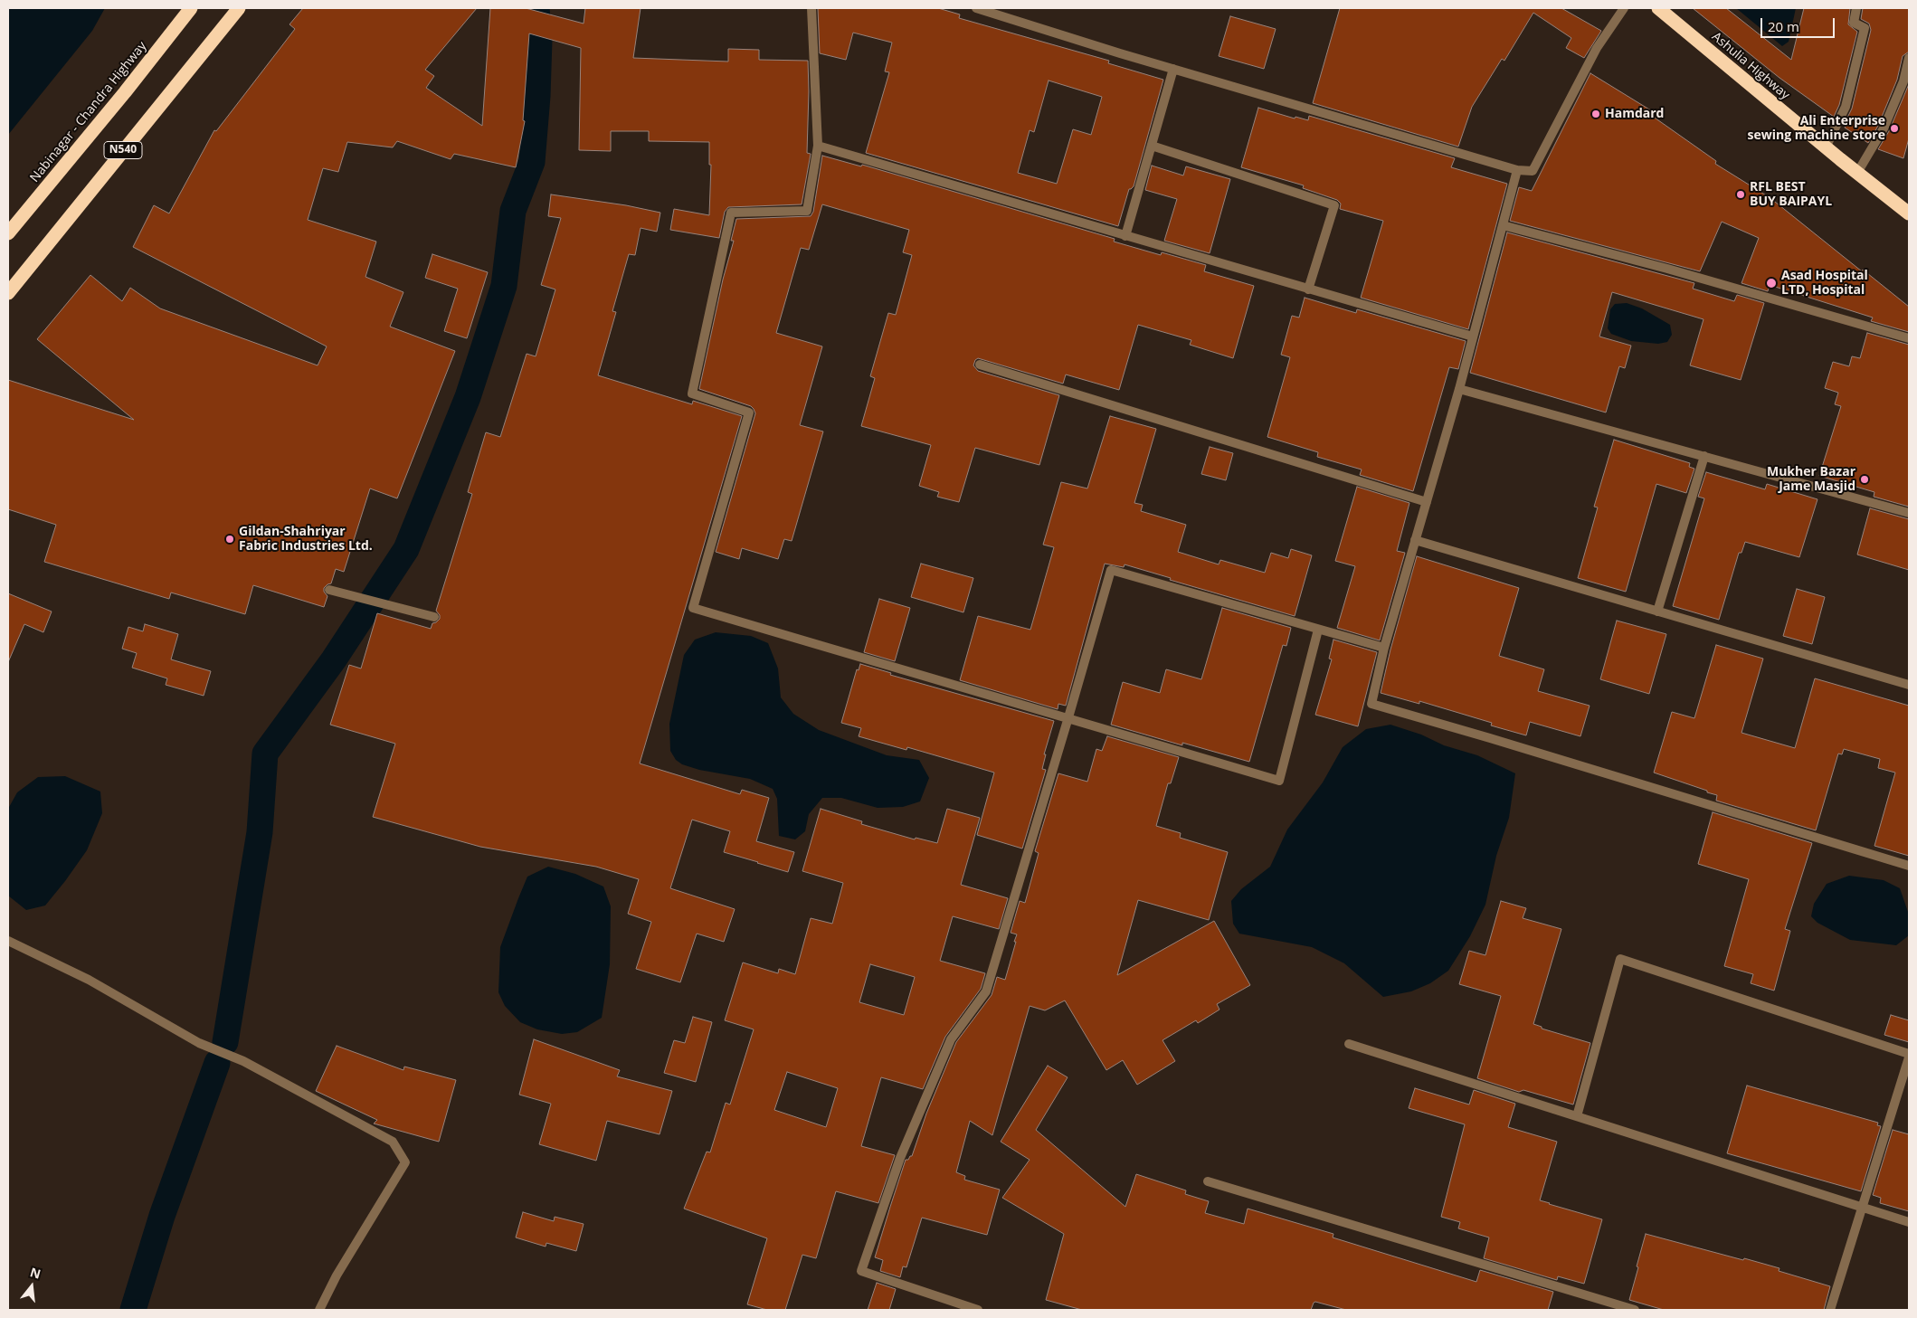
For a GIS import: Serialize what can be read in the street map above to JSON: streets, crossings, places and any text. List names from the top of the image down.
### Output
{
  "streets": {
    "highway": ["Ashulia Highway", "Nabinagar - Chandra Highway", "N540"]
  },
  "places": [
    "Hamdard",
    "Ali Enterprise sewing machine store",
    "RFL BEST BUY BAIPAYL",
    "Asad Hospital LTD, Hospital",
    "Mukher Bazar Jame Masjid",
    "Gildan-Shahriyar Fabric Industries Ltd."
  ],
  "scale_bar": "20 m",
  "north": "top"
}
